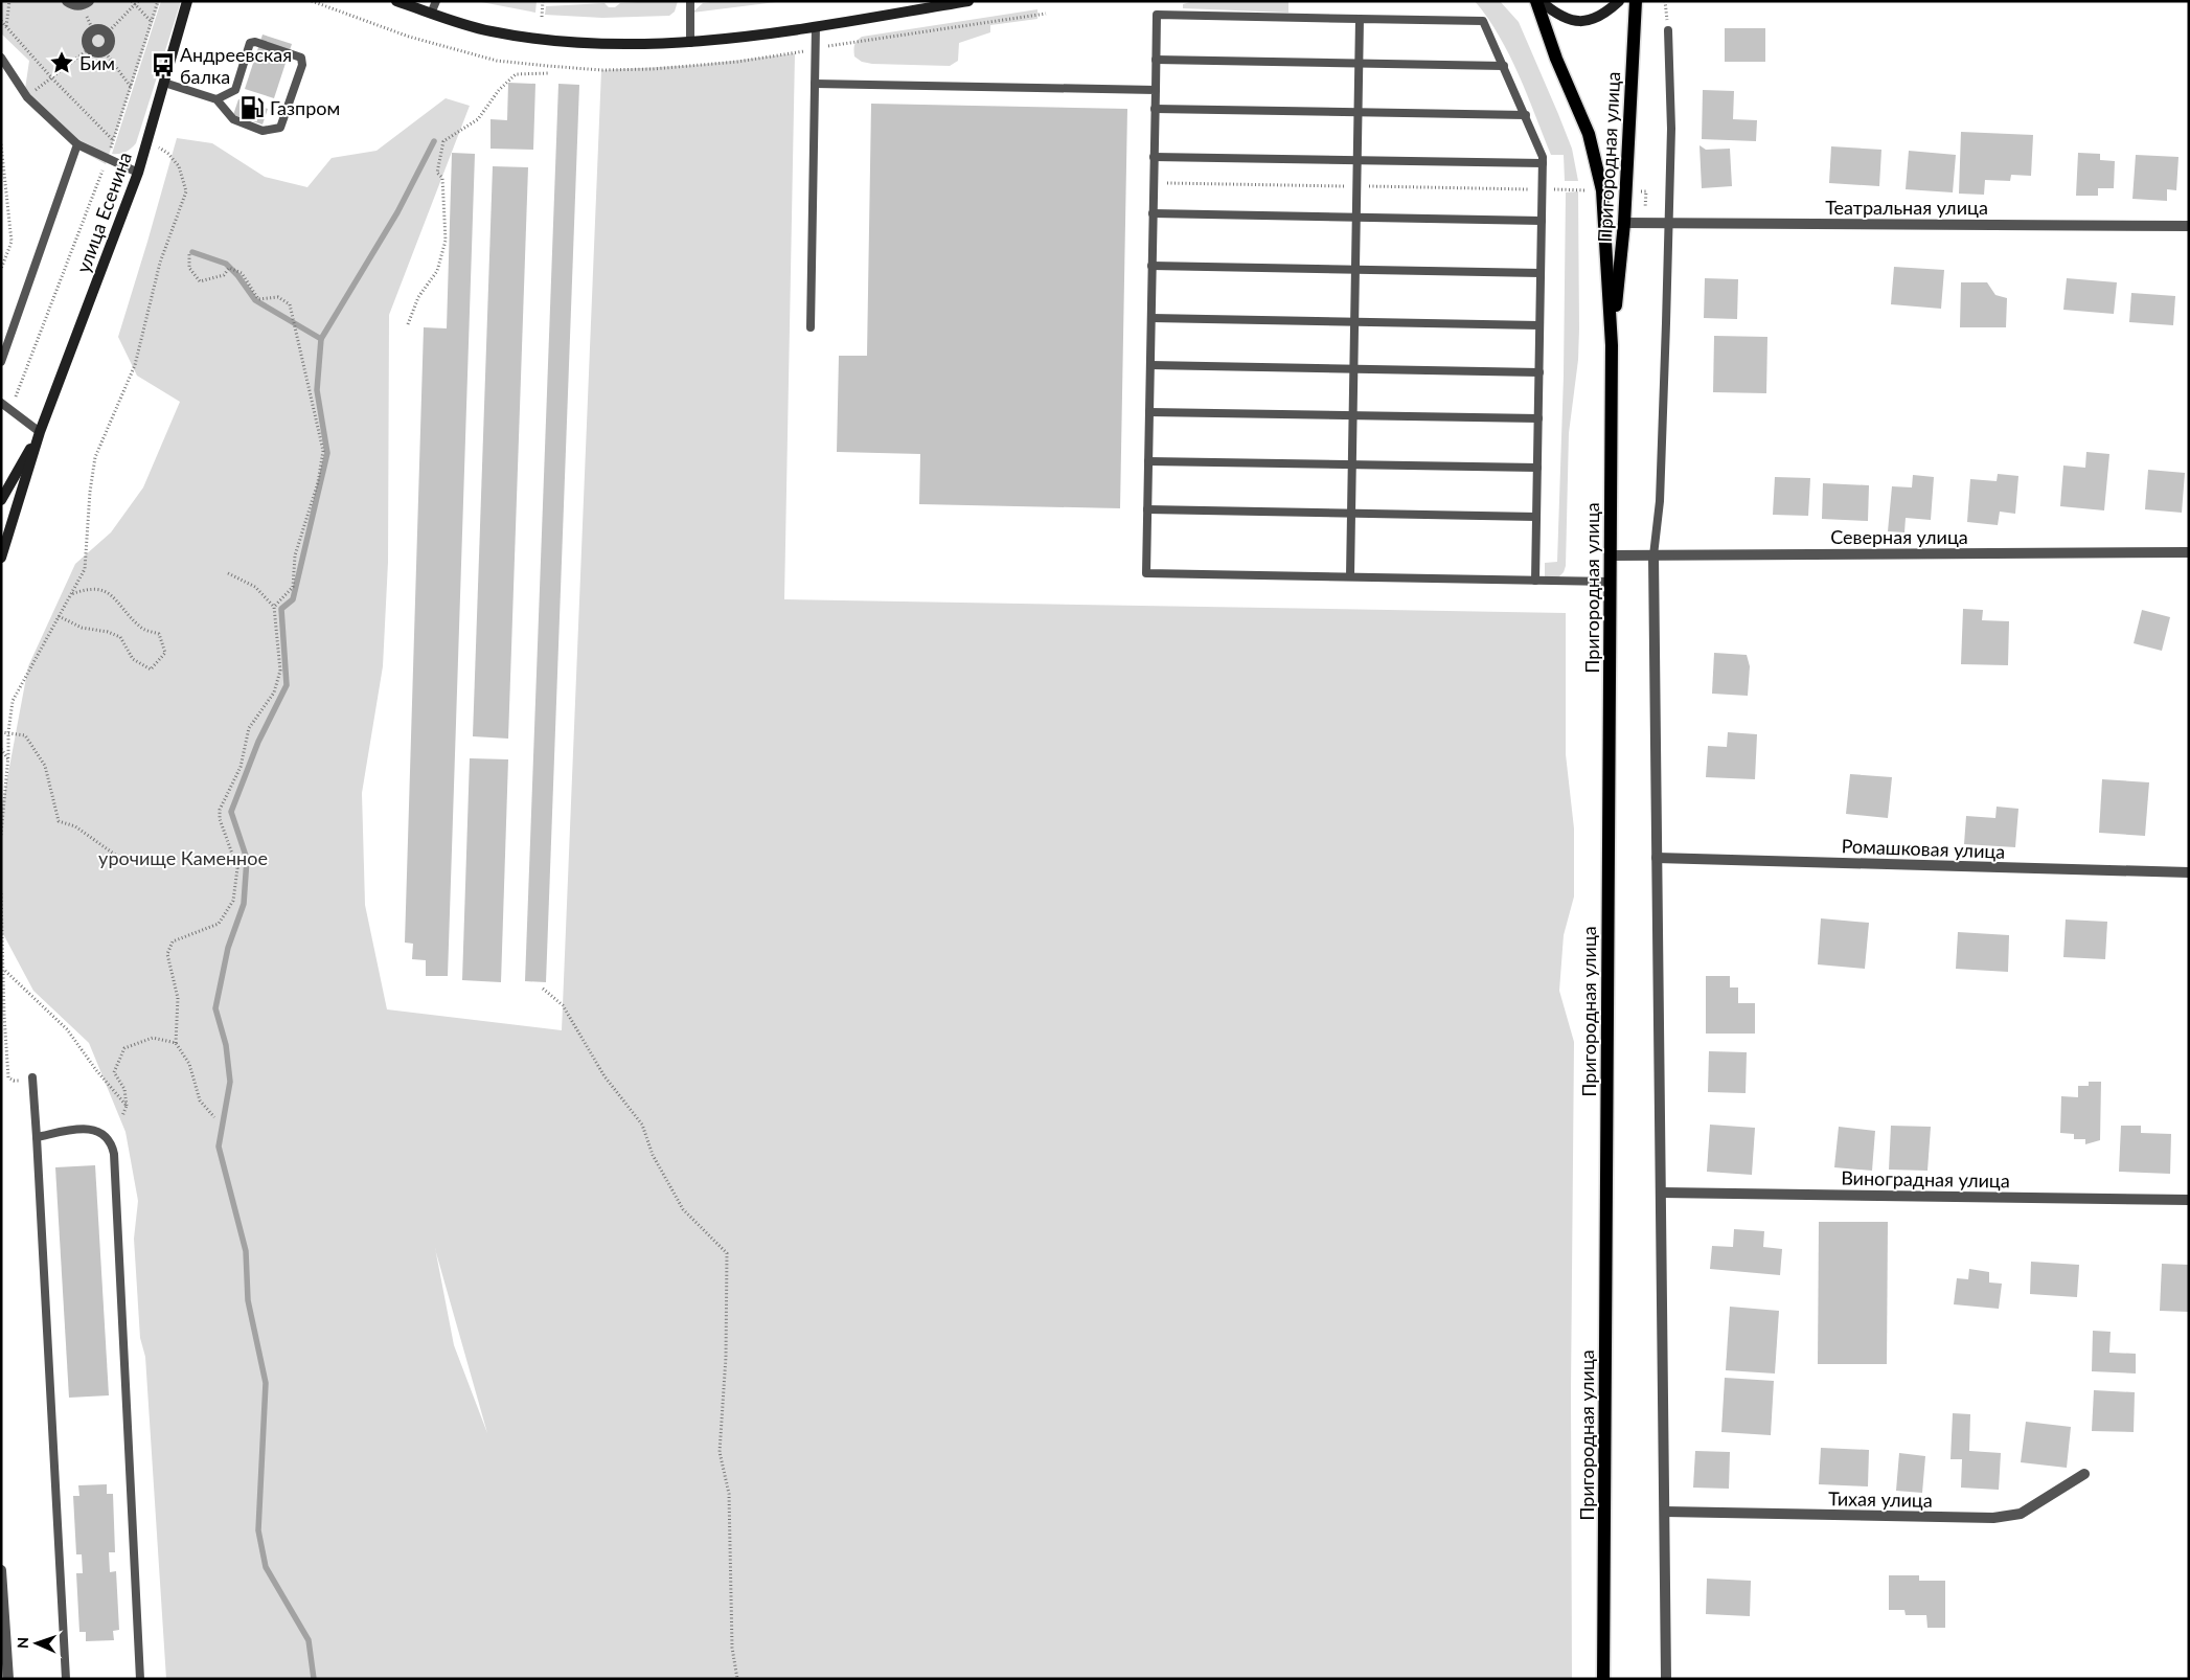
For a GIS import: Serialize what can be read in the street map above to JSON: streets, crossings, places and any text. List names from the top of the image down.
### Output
{
  "streets": {
    "main road": ["Пригородная улица"],
    "street": [
      "Театральная улица",
      "улица Есенина",
      "Северная улица",
      "Ромашковая улица",
      "Виноградная улица",
      "Тихая улица"
    ]
  },
  "crossings": [
    ["Пригородная улица", "Театральная улица"],
    ["Пригородная улица", "Северная улица"]
  ],
  "parks": ["урочище Каменное"],
  "places": {
    "place": ["Бим"],
    "bus stop": ["Андреевская балка"],
    "fuel station": ["Газпром"]
  },
  "north": "left"
}
